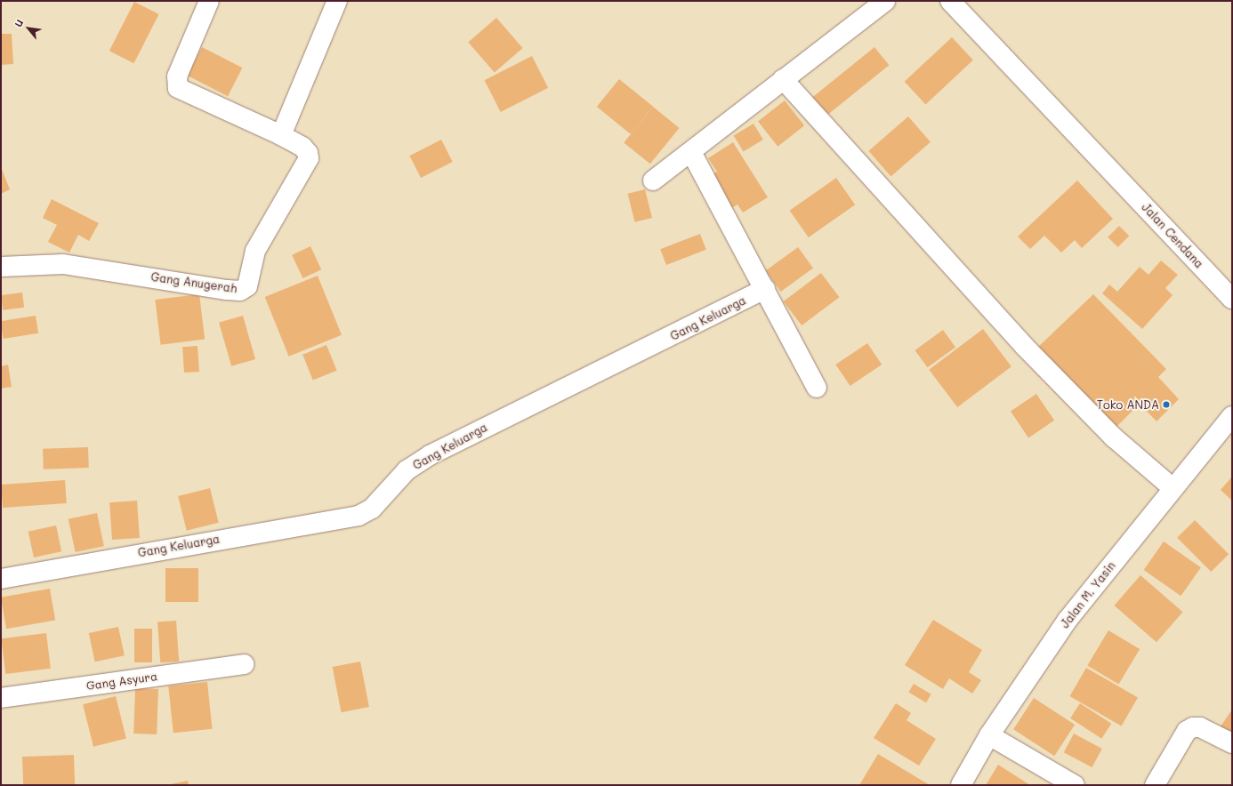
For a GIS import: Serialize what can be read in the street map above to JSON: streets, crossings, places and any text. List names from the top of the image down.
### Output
{
  "streets": {
    "street": [
      "Jalan Cendana",
      "Gang Anugerah",
      "Gang Keluarga",
      "Jalan M. Yasin",
      "Gang Asyura"
    ]
  },
  "places": ["Toko ANDA"],
  "north": "top left"
}
